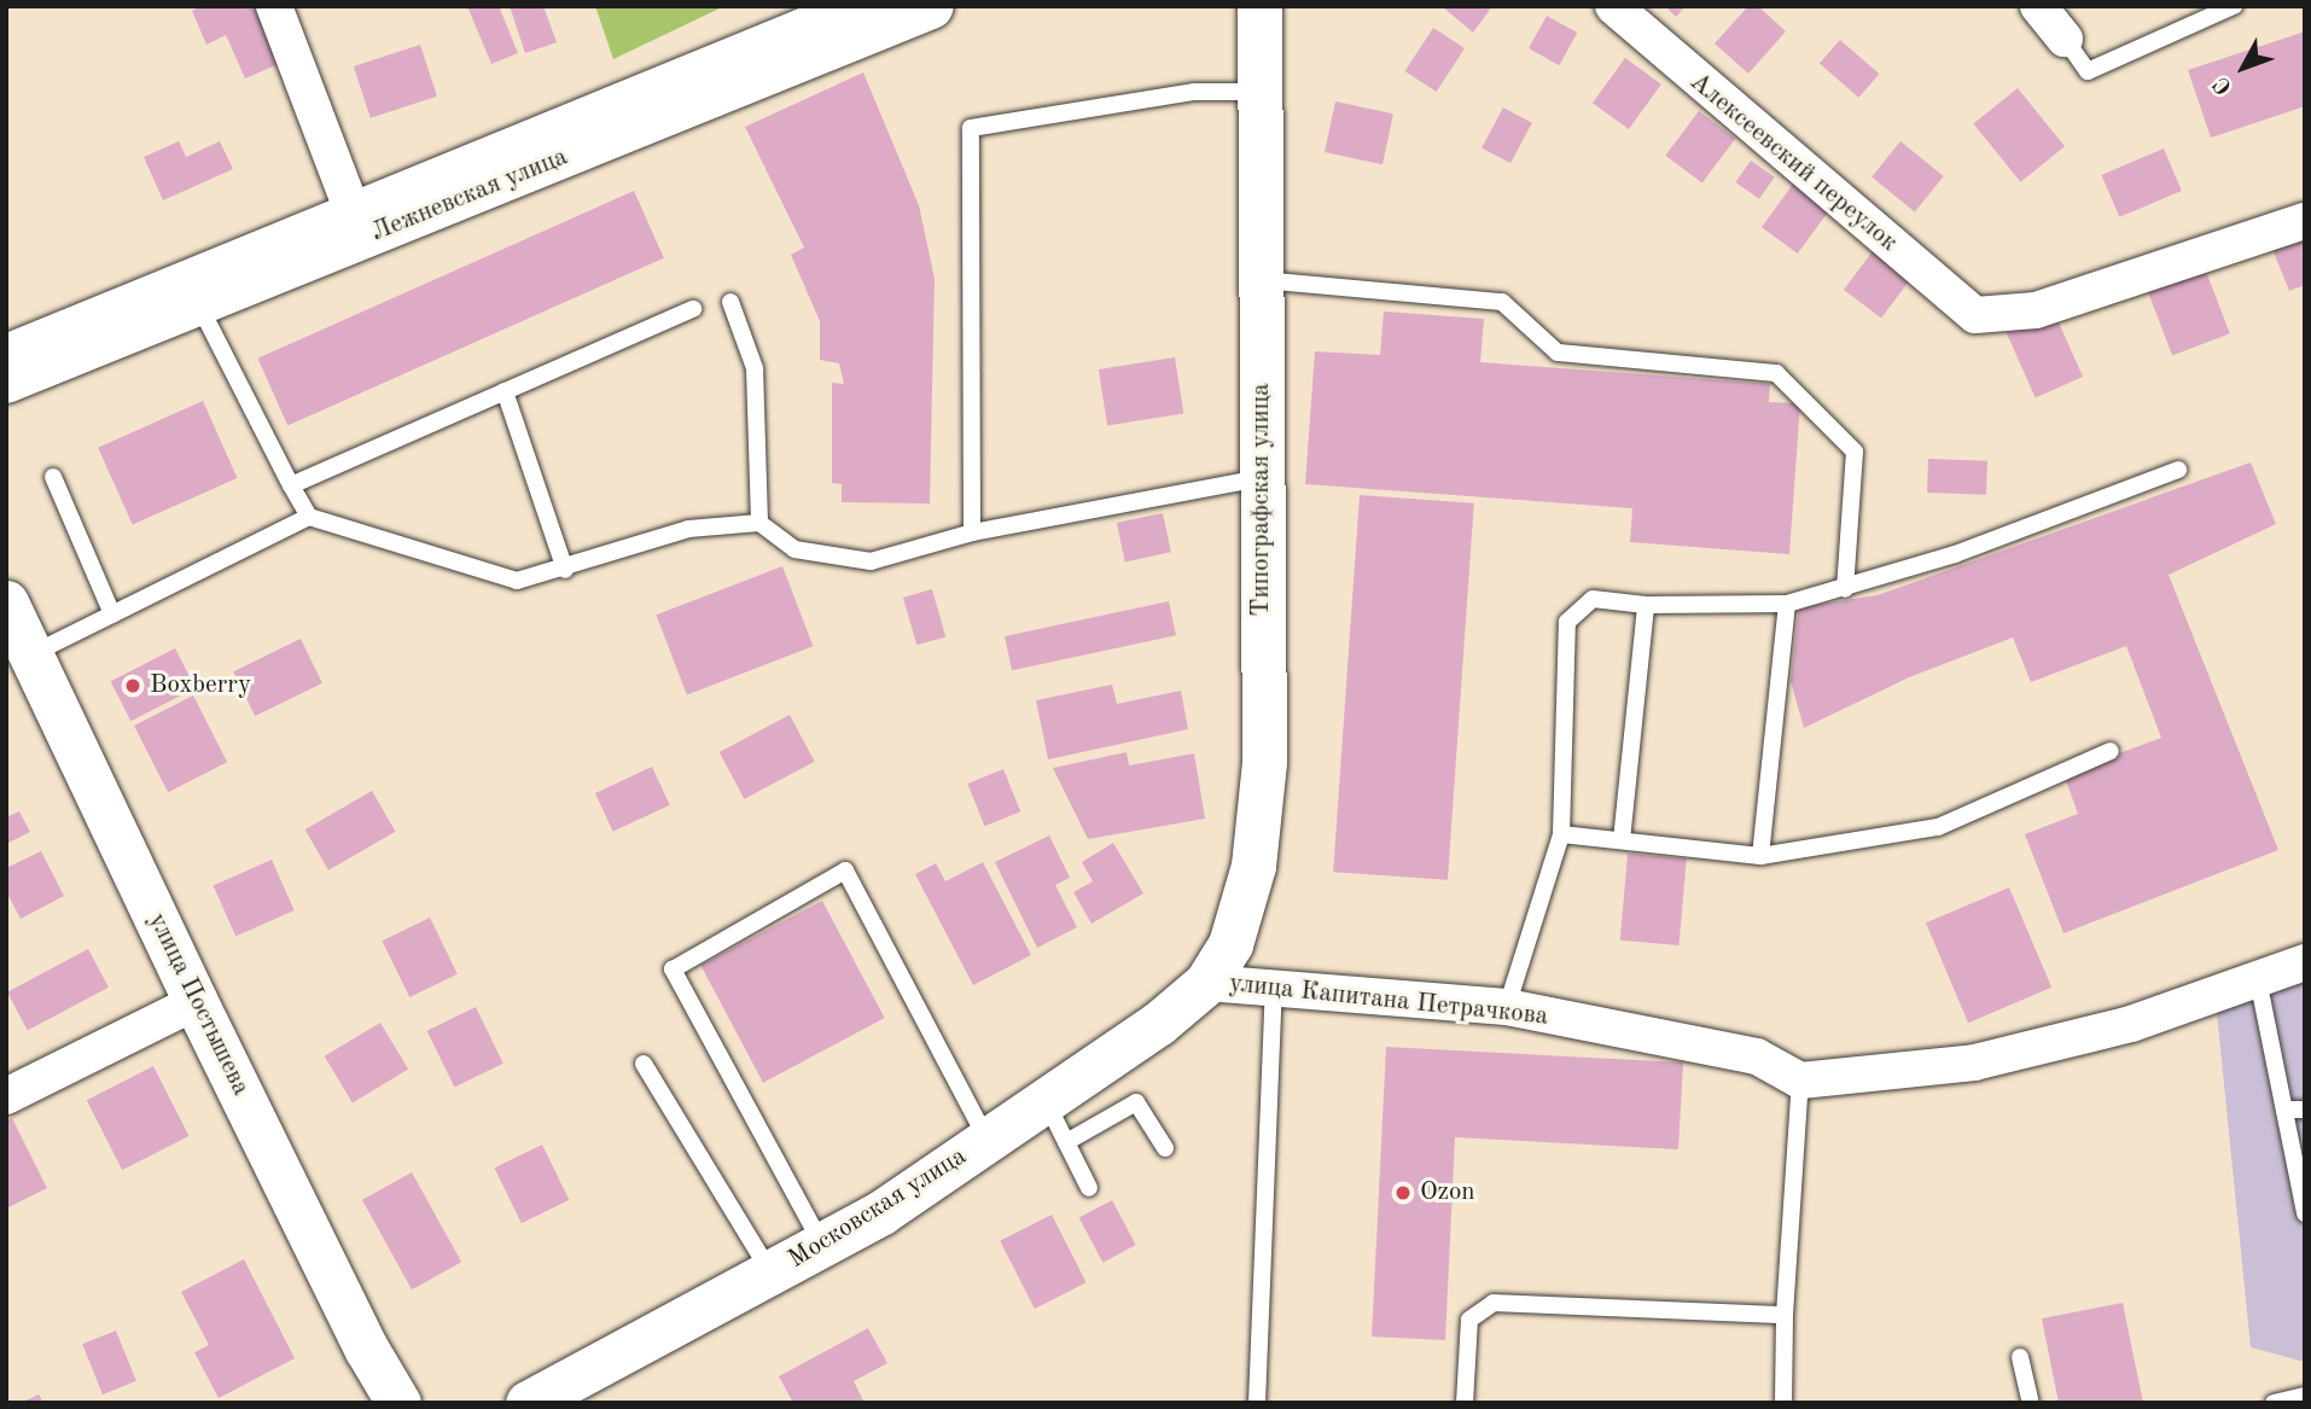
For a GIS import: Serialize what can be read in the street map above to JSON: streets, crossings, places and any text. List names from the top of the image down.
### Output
{
  "streets": {
    "highway": ["Лежневская улица"],
    "street": [
      "Алексеевский переулок",
      "Типографская улица",
      "улица Капитана Петрачкова",
      "улица Постышева",
      "Московская улица"
    ]
  },
  "crossings": [
    ["Типографская улица", "улица Капитана Петрачкова"],
    ["Типографская улица", "Московская улица"],
    ["улица Капитана Петрачкова", "Московская улица"]
  ],
  "places": ["Boxberry", "Ozon"],
  "north": "bottom left"
}
